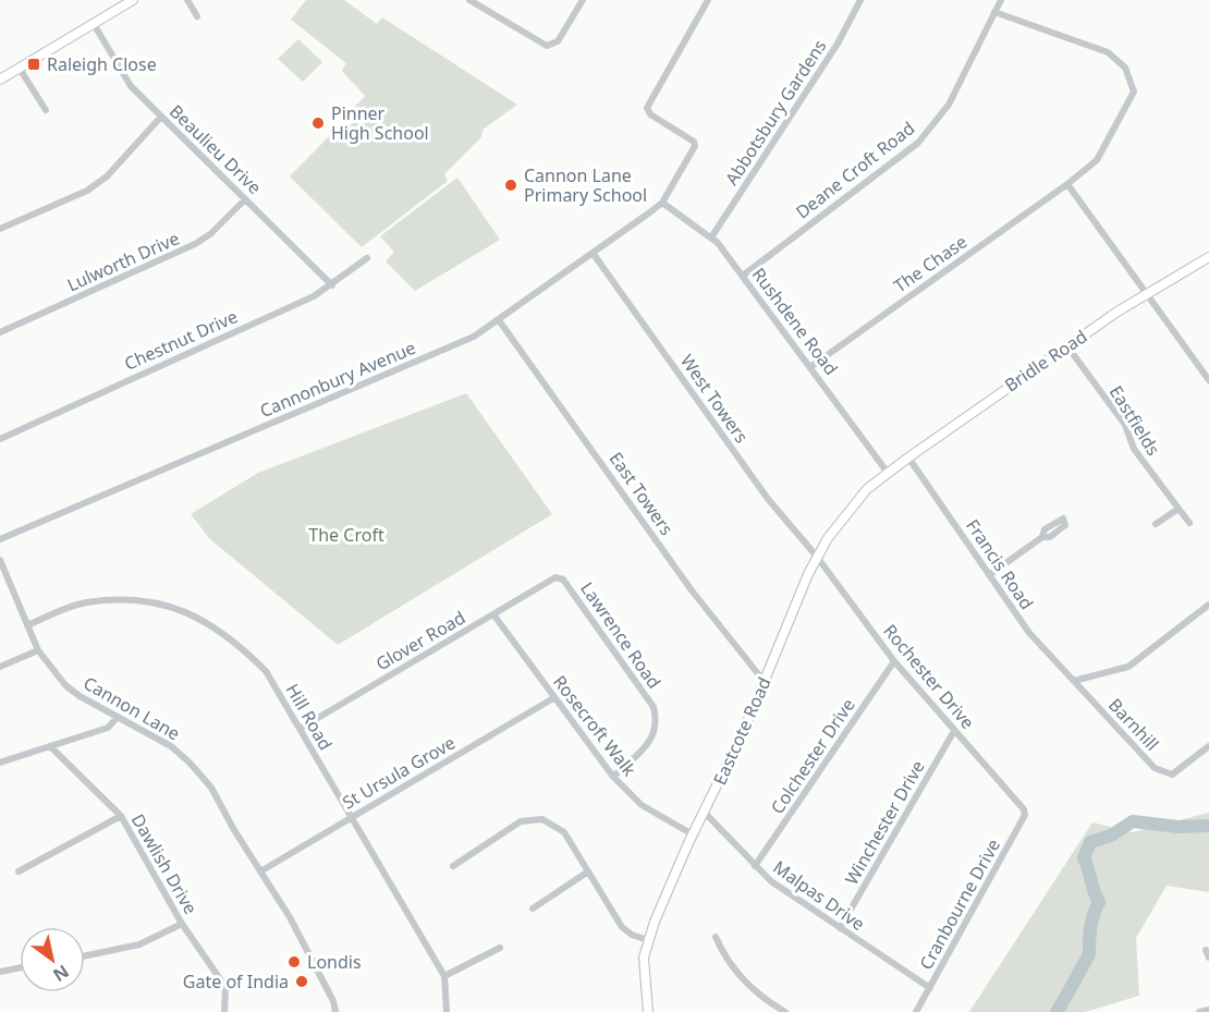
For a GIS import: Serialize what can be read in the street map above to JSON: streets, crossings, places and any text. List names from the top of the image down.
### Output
{
  "streets": {
    "street": [
      "Abbotsbury Gardens",
      "Beaulieu Drive",
      "Deane Croft Road",
      "Lulworth Drive",
      "The Chase",
      "Rushdene Road",
      "Chestnut Drive",
      "Bridle Road",
      "Cannonbury Avenue",
      "West Towers",
      "Eastfields",
      "East Towers",
      "Francis Road",
      "Lawrence Road",
      "Glover Road",
      "Rochester Drive",
      "Cannon Lane",
      "Hill Road",
      "Barnhill",
      "Rosecroft Walk",
      "Eastcote Road",
      "Colchester Drive",
      "St Ursula Grove",
      "Winchester Drive",
      "Dawlish Drive",
      "Malpas Drive",
      "Cranbourne Drive"
    ]
  },
  "crossings": [
    ["Abbotsbury Gardens", "Rushdene Road"],
    ["Beaulieu Drive", "Lulworth Drive"],
    ["Beaulieu Drive", "Chestnut Drive"],
    ["Deane Croft Road", "The Chase"],
    ["Deane Croft Road", "Rushdene Road"],
    ["The Chase", "Rushdene Road"],
    ["Rushdene Road", "Bridle Road"],
    ["Rushdene Road", "Cannonbury Avenue"],
    ["Rushdene Road", "Eastcote Road"],
    ["Bridle Road", "Eastfields"],
    ["Bridle Road", "Francis Road"],
    ["Bridle Road", "Eastcote Road"],
    ["Cannonbury Avenue", "West Towers"],
    ["Cannonbury Avenue", "East Towers"],
    ["West Towers", "Rochester Drive"],
    ["West Towers", "Eastcote Road"],
    ["East Towers", "Eastcote Road"],
    ["Francis Road", "Barnhill"],
    ["Lawrence Road", "Glover Road"],
    ["Lawrence Road", "Rosecroft Walk"],
    ["Glover Road", "Hill Road"],
    ["Glover Road", "Rosecroft Walk"],
    ["Rochester Drive", "Eastcote Road"],
    ["Rochester Drive", "Colchester Drive"],
    ["Rochester Drive", "Winchester Drive"],
    ["Rochester Drive", "Cranbourne Drive"],
    ["Cannon Lane", "Hill Road"],
    ["Cannon Lane", "St Ursula Grove"],
    ["Hill Road", "St Ursula Grove"],
    ["Rosecroft Walk", "Eastcote Road"],
    ["Rosecroft Walk", "St Ursula Grove"],
    ["Eastcote Road", "Malpas Drive"],
    ["Colchester Drive", "Malpas Drive"],
    ["Winchester Drive", "Malpas Drive"],
    ["Malpas Drive", "Cranbourne Drive"]
  ],
  "parks": ["The Croft"],
  "places": {
    "transit": ["Raleigh Close"],
    "other": [
      "Pinner High School",
      "Cannon Lane Primary School",
      "Londis",
      "Gate of India"
    ]
  },
  "north": "bottom right"
}
